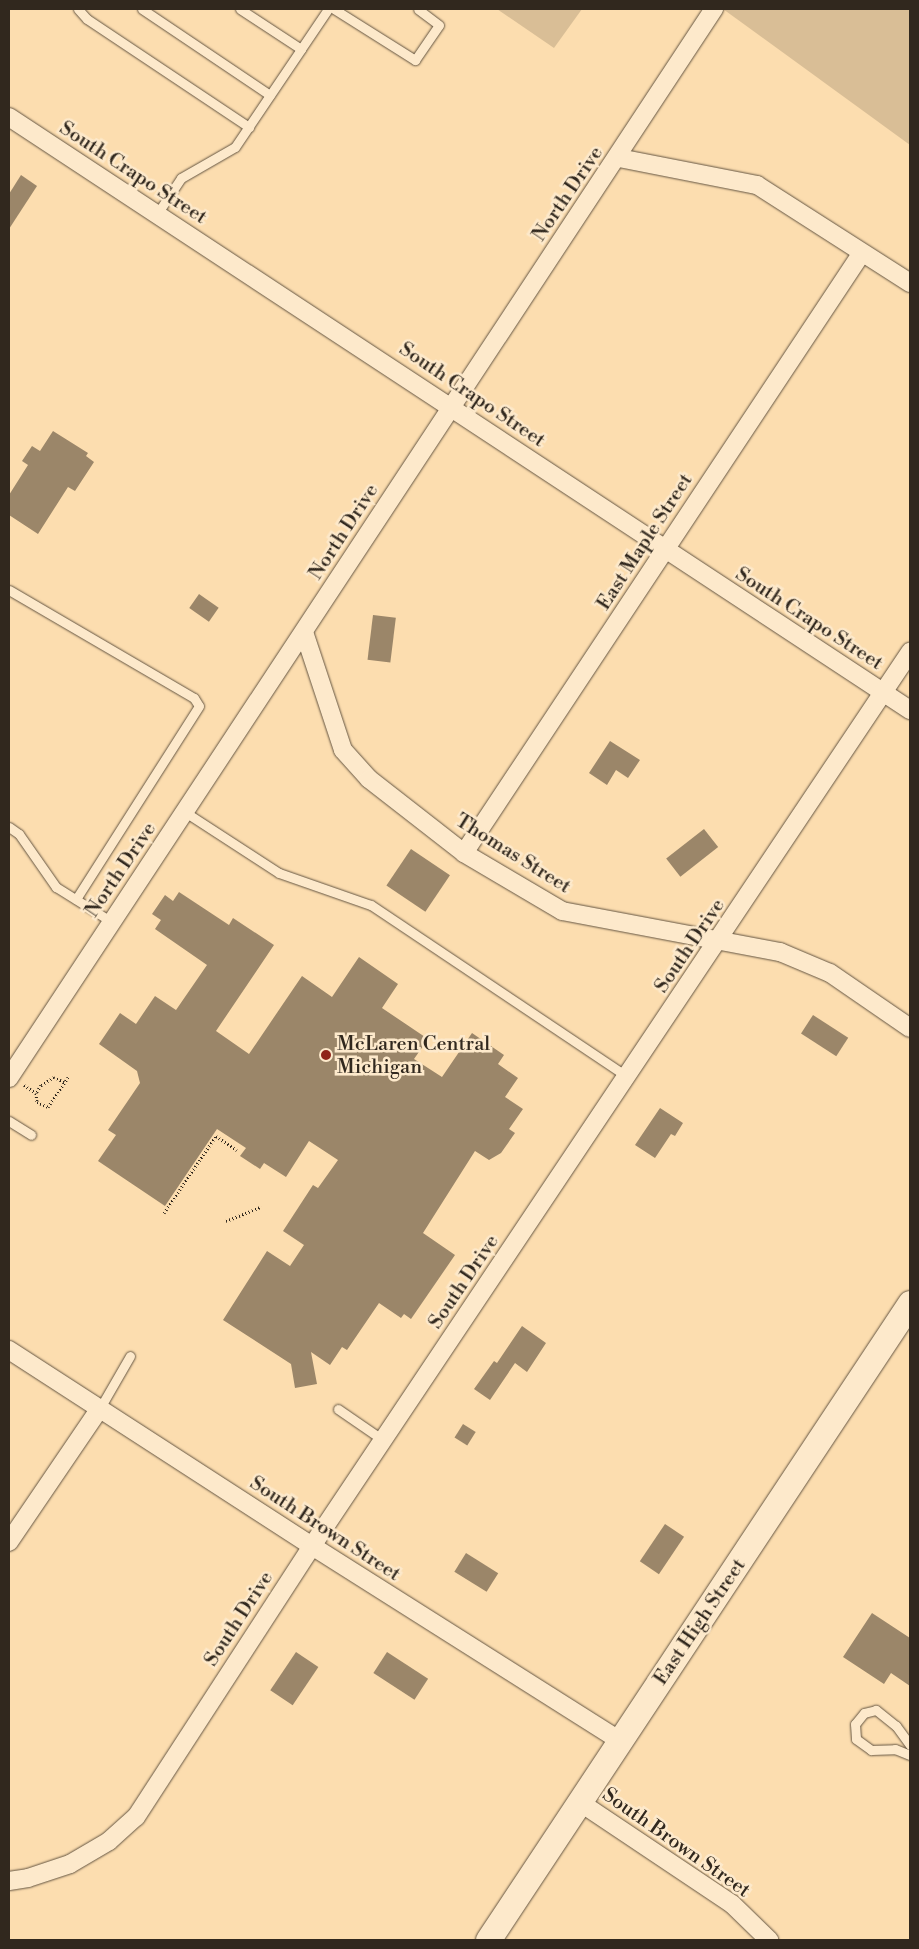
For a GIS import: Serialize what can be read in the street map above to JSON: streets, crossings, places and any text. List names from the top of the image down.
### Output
{
  "streets": {
    "street": [
      "South Crapo Street",
      "North Drive",
      "East Maple Street",
      "Thomas Street",
      "South Drive",
      "South Brown Street",
      "East High Street"
    ]
  },
  "crossings": [
    ["South Crapo Street", "North Drive"],
    ["South Crapo Street", "East Maple Street"],
    ["South Crapo Street", "South Drive"],
    ["North Drive", "Thomas Street"],
    ["East Maple Street", "Thomas Street"],
    ["Thomas Street", "South Drive"],
    ["South Drive", "South Brown Street"],
    ["South Brown Street", "East High Street"]
  ],
  "places": ["McLaren Central Michigan"]
}
